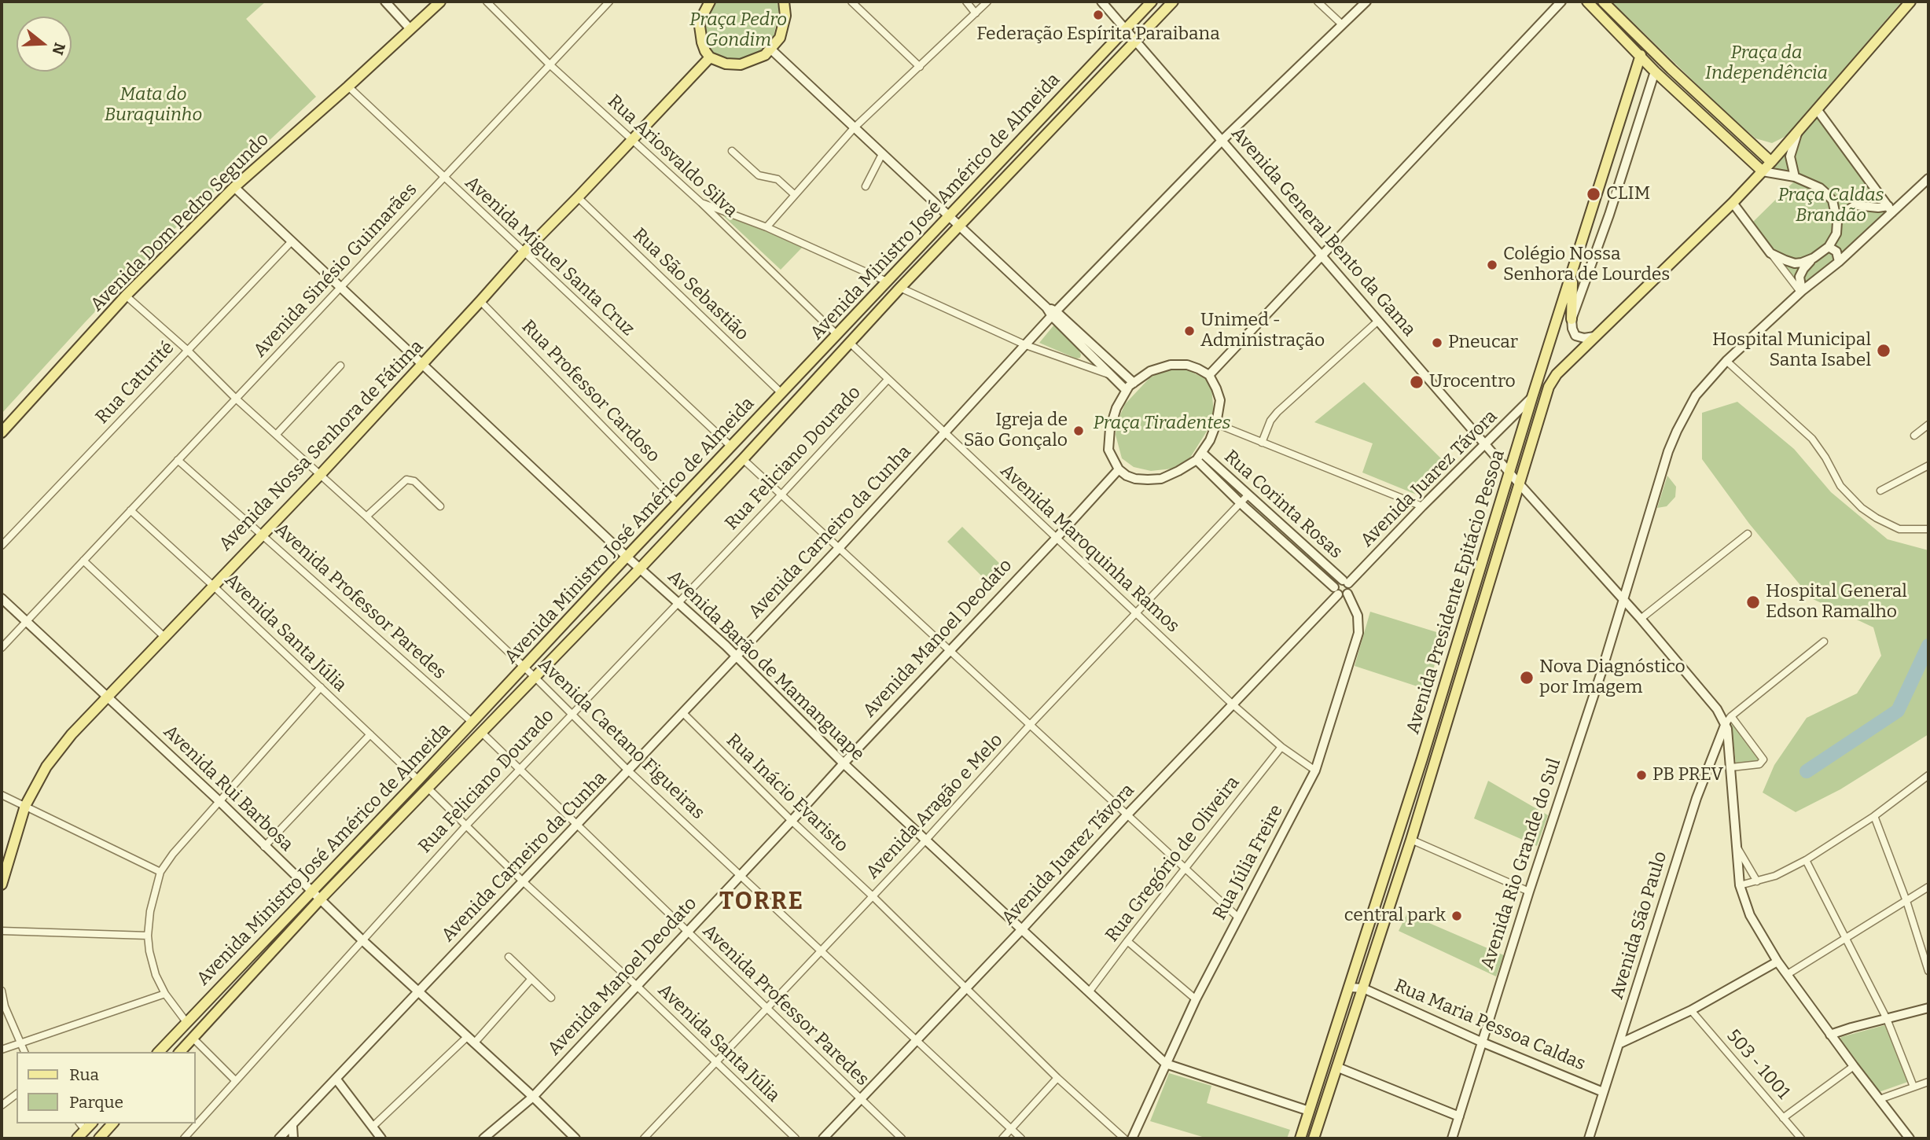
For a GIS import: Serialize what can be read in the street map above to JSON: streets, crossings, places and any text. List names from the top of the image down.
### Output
{
  "streets": {
    "main road": [
      "Avenida Ministro José Américo de Almeida",
      "Avenida Dom Pedro Segundo",
      "Avenida Nossa Senhora de Fátima",
      "Avenida Presidente Epitácio Pessoa"
    ],
    "street": [
      "Rua Ariosvaldo Silva",
      "Avenida General Bento da Gama",
      "Avenida Miguel Santa Cruz",
      "Avenida Sinésio Guimarães",
      "Rua São Sebastião",
      "Rua Caturité",
      "Rua Professor Cardoso",
      "Rua Feliciano Dourado",
      "Avenida Juarez Távora",
      "Rua Corinta Rosas",
      "Avenida Carneiro da Cunha",
      "Avenida Maroquinha Ramos",
      "Avenida Professor Paredes",
      "Avenida Santa Júlia",
      "Avenida Manoel Deodato",
      "Avenida Barão de Mamanguape",
      "Avenida Caetano Figueiras",
      "Avenida Rui Barbosa",
      "Rua Inácio Evaristo",
      "Avenida Aragão e Melo",
      "Rua Gregório de Oliveira",
      "Rua Júlia Freire",
      "Avenida Rio Grande do Sul",
      "Avenida São Paulo",
      "Rua Maria Pessoa Caldas",
      "503 - 1001"
    ]
  },
  "crossings": [
    ["Rua Ariosvaldo Silva", "Avenida Ministro José Américo de Almeida"],
    ["Rua Ariosvaldo Silva", "Avenida Sinésio Guimarães"],
    ["Rua Ariosvaldo Silva", "Avenida Nossa Senhora de Fátima"],
    ["Avenida Ministro José Américo de Almeida", "Avenida General Bento da Gama"],
    ["Avenida Ministro José Américo de Almeida", "Avenida Miguel Santa Cruz"],
    ["Avenida Ministro José Américo de Almeida", "Rua São Sebastião"],
    ["Avenida Ministro José Américo de Almeida", "Rua Professor Cardoso"],
    ["Avenida Ministro José Américo de Almeida", "Avenida Maroquinha Ramos"],
    ["Avenida Ministro José Américo de Almeida", "Avenida Professor Paredes"],
    ["Avenida Ministro José Américo de Almeida", "Avenida Santa Júlia"],
    ["Avenida Ministro José Américo de Almeida", "Avenida Barão de Mamanguape"],
    ["Avenida Ministro José Américo de Almeida", "Avenida Caetano Figueiras"],
    ["Avenida Ministro José Américo de Almeida", "Avenida Rui Barbosa"],
    ["Avenida Dom Pedro Segundo", "Avenida Miguel Santa Cruz"],
    ["Avenida Dom Pedro Segundo", "Avenida Barão de Mamanguape"],
    ["Avenida Dom Pedro Segundo", "Avenida Caetano Figueiras"],
    ["Avenida General Bento da Gama", "Avenida Juarez Távora"],
    ["Avenida General Bento da Gama", "Avenida Carneiro da Cunha"],
    ["Avenida General Bento da Gama", "Avenida Presidente Epitácio Pessoa"],
    ["Avenida General Bento da Gama", "Avenida Rio Grande do Sul"],
    ["Avenida General Bento da Gama", "Avenida São Paulo"],
    ["Avenida Miguel Santa Cruz", "Avenida Sinésio Guimarães"],
    ["Avenida Miguel Santa Cruz", "Avenida Nossa Senhora de Fátima"],
    ["Avenida Sinésio Guimarães", "Avenida Professor Paredes"],
    ["Avenida Sinésio Guimarães", "Avenida Santa Júlia"],
    ["Avenida Sinésio Guimarães", "Avenida Barão de Mamanguape"],
    ["Avenida Sinésio Guimarães", "Avenida Caetano Figueiras"],
    ["Avenida Sinésio Guimarães", "Avenida Rui Barbosa"],
    ["Rua São Sebastião", "Avenida Nossa Senhora de Fátima"],
    ["Rua Caturité", "Avenida Barão de Mamanguape"],
    ["Rua Caturité", "Avenida Caetano Figueiras"],
    ["Rua Professor Cardoso", "Avenida Nossa Senhora de Fátima"],
    ["Avenida Nossa Senhora de Fátima", "Avenida Professor Paredes"],
    ["Avenida Nossa Senhora de Fátima", "Avenida Santa Júlia"],
    ["Avenida Nossa Senhora de Fátima", "Avenida Barão de Mamanguape"],
    ["Avenida Nossa Senhora de Fátima", "Avenida Caetano Figueiras"],
    ["Avenida Nossa Senhora de Fátima", "Avenida Rui Barbosa"],
    ["Rua Feliciano Dourado", "Avenida Maroquinha Ramos"],
    ["Rua Feliciano Dourado", "Avenida Professor Paredes"],
    ["Rua Feliciano Dourado", "Avenida Santa Júlia"],
    ["Rua Feliciano Dourado", "Avenida Barão de Mamanguape"],
    ["Rua Feliciano Dourado", "Avenida Caetano Figueiras"],
    ["Rua Feliciano Dourado", "Avenida Rui Barbosa"],
    ["Avenida Juarez Távora", "Rua Corinta Rosas"],
    ["Avenida Juarez Távora", "Avenida Maroquinha Ramos"],
    ["Avenida Juarez Távora", "Avenida Presidente Epitácio Pessoa"],
    ["Avenida Juarez Távora", "Avenida Professor Paredes"],
    ["Avenida Juarez Távora", "Avenida Barão de Mamanguape"],
    ["Avenida Juarez Távora", "Avenida Caetano Figueiras"],
    ["Avenida Juarez Távora", "Rua Inácio Evaristo"],
    ["Rua Corinta Rosas", "Avenida Manoel Deodato"],
    ["Rua Corinta Rosas", "Avenida Aragão e Melo"],
    ["Avenida Carneiro da Cunha", "Avenida Maroquinha Ramos"],
    ["Avenida Carneiro da Cunha", "Avenida Professor Paredes"],
    ["Avenida Carneiro da Cunha", "Avenida Santa Júlia"],
    ["Avenida Carneiro da Cunha", "Avenida Barão de Mamanguape"],
    ["Avenida Carneiro da Cunha", "Avenida Caetano Figueiras"],
    ["Avenida Carneiro da Cunha", "Avenida Rui Barbosa"],
    ["Avenida Carneiro da Cunha", "Rua Inácio Evaristo"],
    ["Avenida Maroquinha Ramos", "Avenida Manoel Deodato"],
    ["Avenida Maroquinha Ramos", "Avenida Aragão e Melo"],
    ["Avenida Maroquinha Ramos", "Rua Gregório de Oliveira"],
    ["Avenida Maroquinha Ramos", "Rua Júlia Freire"],
    ["Avenida Presidente Epitácio Pessoa", "Avenida Barão de Mamanguape"],
    ["Avenida Presidente Epitácio Pessoa", "Rua Maria Pessoa Caldas"],
    ["Avenida Professor Paredes", "Avenida Manoel Deodato"],
    ["Avenida Professor Paredes", "Avenida Aragão e Melo"],
    ["Avenida Santa Júlia", "Avenida Manoel Deodato"],
    ["Avenida Santa Júlia", "Avenida Aragão e Melo"],
    ["Avenida Manoel Deodato", "Avenida Barão de Mamanguape"],
    ["Avenida Manoel Deodato", "Avenida Caetano Figueiras"],
    ["Avenida Manoel Deodato", "Avenida Rui Barbosa"],
    ["Avenida Manoel Deodato", "Rua Inácio Evaristo"],
    ["Avenida Barão de Mamanguape", "Avenida Aragão e Melo"],
    ["Avenida Barão de Mamanguape", "Rua Gregório de Oliveira"],
    ["Avenida Barão de Mamanguape", "Rua Júlia Freire"],
    ["Avenida Caetano Figueiras", "Avenida Aragão e Melo"],
    ["Rua Inácio Evaristo", "Avenida Aragão e Melo"],
    ["Avenida Rio Grande do Sul", "Rua Maria Pessoa Caldas"],
    ["Avenida São Paulo", "Rua Maria Pessoa Caldas"]
  ],
  "districts": ["TORRE"],
  "parks": [
    "Praça Pedro Gondim",
    "Praça da Independência",
    "Mata do Buraquinho",
    "Praça Caldas Brandão",
    "Praça Tiradentes"
  ],
  "places": [
    "Federação Espírita Paraibana",
    "CLIM",
    "Colégio Nossa Senhora de Lourdes",
    "Unimed - Administração",
    "Pneucar",
    "Hospital Municipal Santa Isabel",
    "Urocentro",
    "Igreja de São Gonçalo",
    "Hospital General Edson Ramalho",
    "Nova Diagnóstico por Imagem",
    "PB PREV",
    "central park"
  ],
  "legend": ["Rua", "Parque"],
  "north": "right"
}
